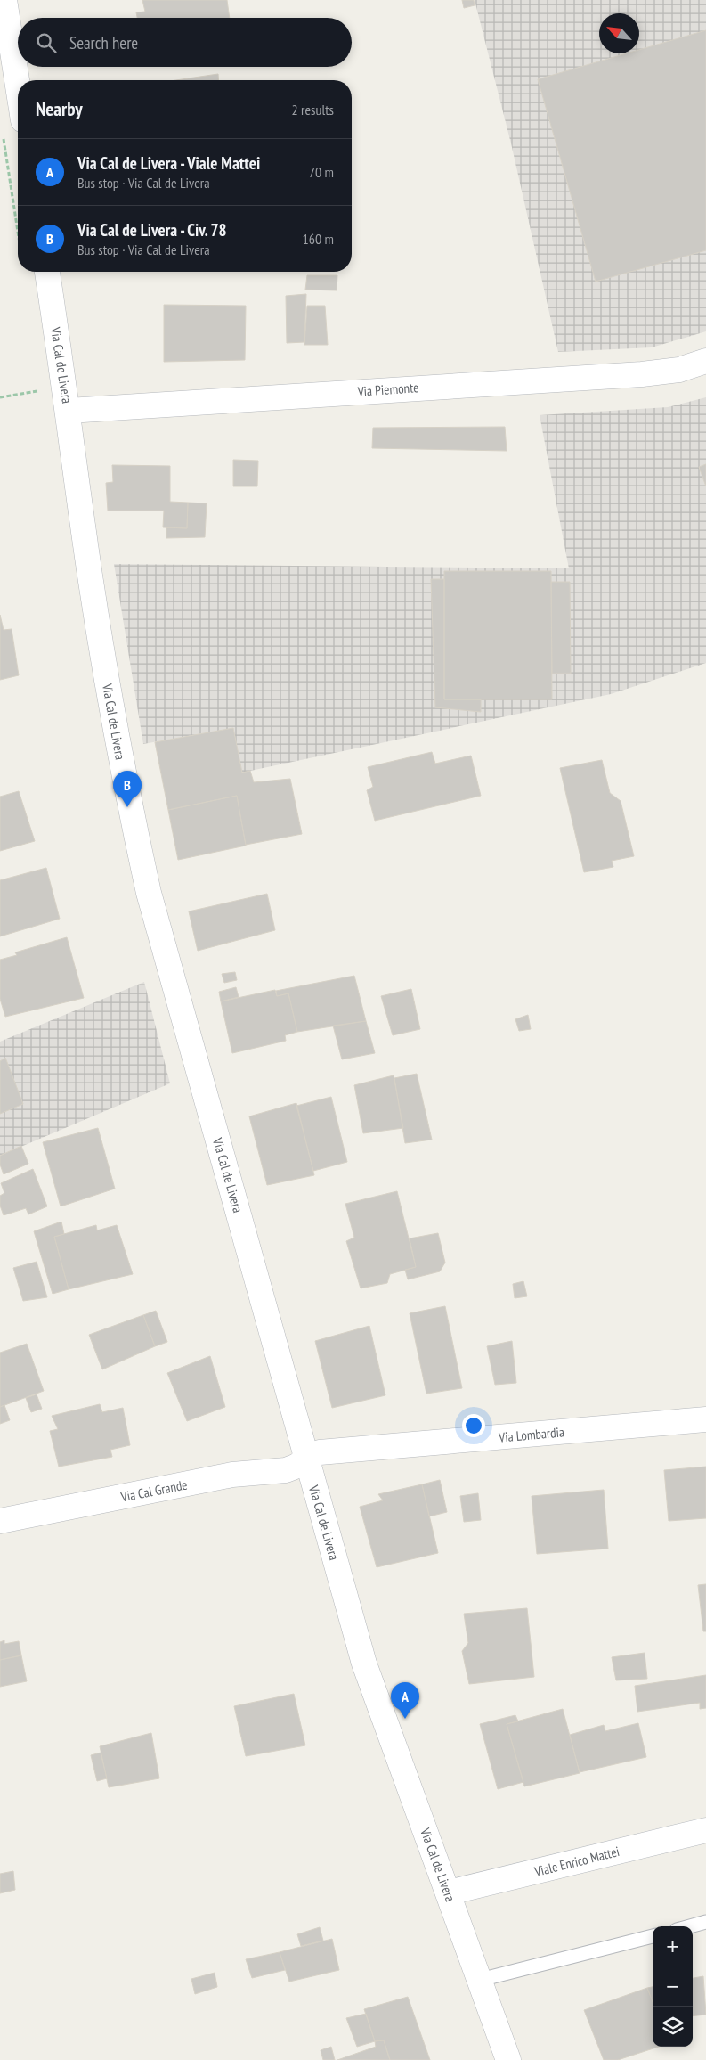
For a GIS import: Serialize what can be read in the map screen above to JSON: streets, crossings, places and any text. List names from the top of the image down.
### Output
{
  "streets": {
    "street": [
      "Via Cal de Livera",
      "Via Piemonte",
      "Via Lombardia",
      "Via Cal Grande",
      "Viale Enrico Mattei"
    ]
  },
  "crossings": [
    ["Via Cal de Livera", "Via Piemonte"],
    ["Via Cal de Livera", "Via Lombardia"],
    ["Via Cal de Livera", "Via Cal Grande"],
    ["Via Cal de Livera", "Viale Enrico Mattei"],
    ["Via Lombardia", "Via Cal Grande"]
  ],
  "north": "top left",
  "page": {
    "search": "Search here",
    "heading": ["Nearby", "2 results"],
    "list": [
      {
        "mark": "A",
        "name": "Via Cal de Livera - Viale Mattei",
        "note": "Bus stop · Via Cal de Livera",
        "value": "70 m"
      },
      {
        "mark": "B",
        "name": "Via Cal de Livera - Civ. 78",
        "note": "Bus stop · Via Cal de Livera",
        "value": "160 m"
      }
    ],
    "pins": ["B", "A"],
    "map_buttons": ["+", "−"]
  }
}
